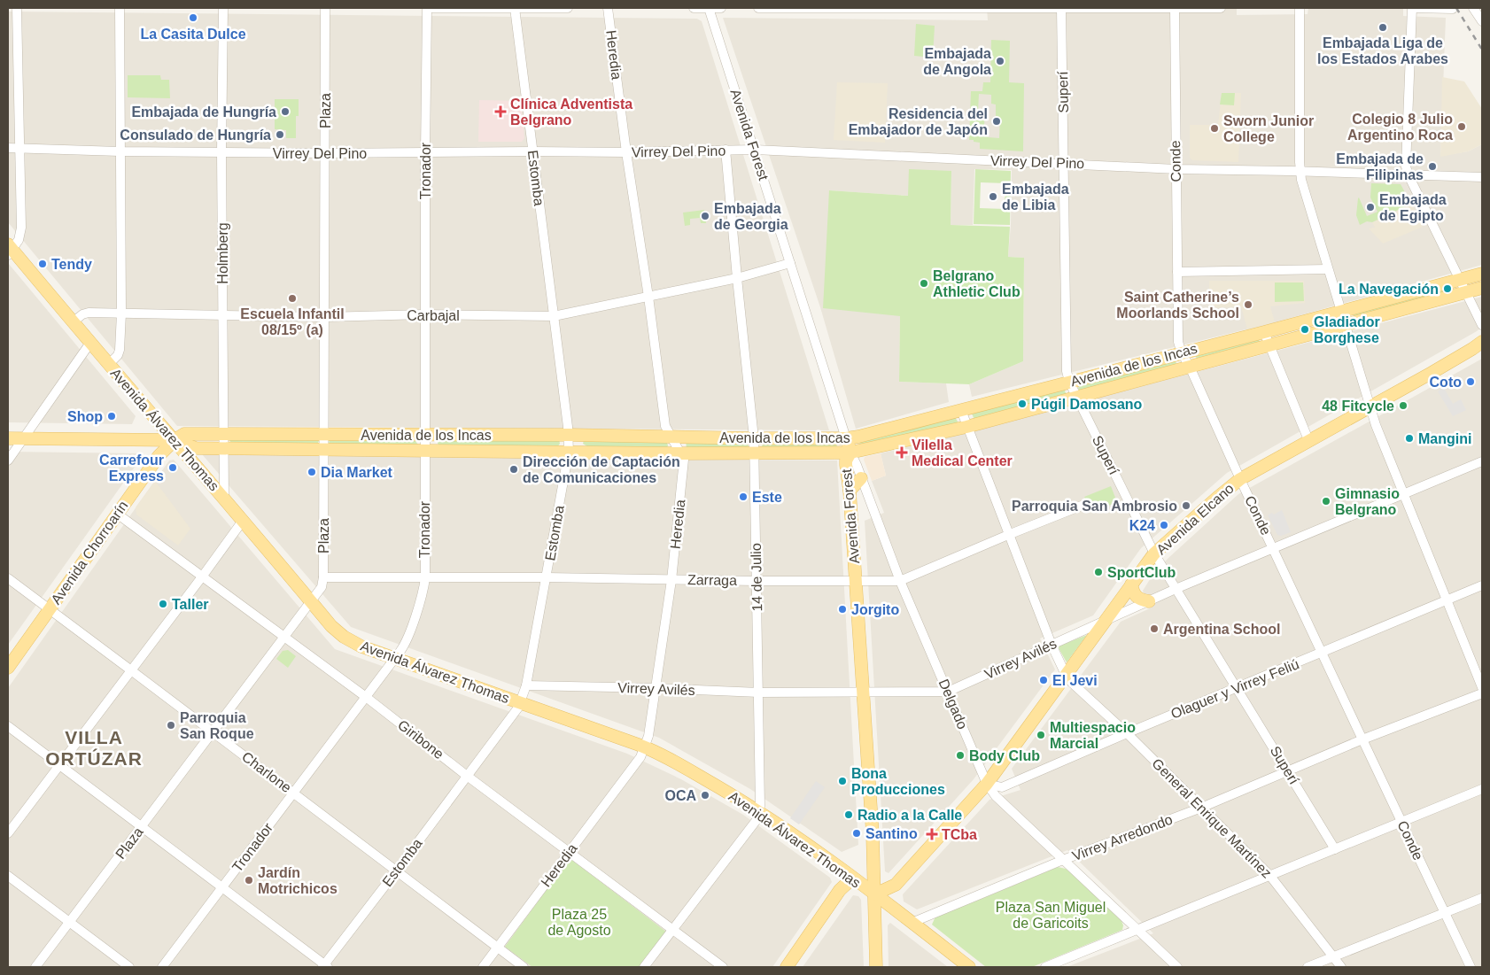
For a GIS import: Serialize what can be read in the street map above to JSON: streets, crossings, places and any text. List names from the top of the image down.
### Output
{
  "streets": {
    "main road": [
      "Avenida Forest",
      "Avenida de los Incas",
      "Avenida Álvarez Thomas",
      "Avenida Elcano",
      "Avenida Chorroarín"
    ],
    "street": [
      "Heredia",
      "Superí",
      "Plaza",
      "Virrey Del Pino",
      "Conde",
      "Tronador",
      "Estomba",
      "Holmberg",
      "Carbajal",
      "14 de Julio",
      "Zarraga",
      "Virrey Avilés",
      "Olaguer y Virrey Feliú",
      "Delgado",
      "Giribone",
      "Charlone",
      "General Enrique Martínez",
      "Virrey Arredondo"
    ]
  },
  "crossings": [
    ["Heredia", "Virrey Del Pino"],
    ["Heredia", "Carbajal"],
    ["Heredia", "Avenida de los Incas"],
    ["Heredia", "Avenida Álvarez Thomas"],
    ["Heredia", "Zarraga"],
    ["Heredia", "Virrey Avilés"],
    ["Heredia", "Giribone"],
    ["Heredia", "Charlone"],
    ["Superí", "Virrey Del Pino"],
    ["Superí", "Avenida de los Incas"],
    ["Superí", "Avenida Elcano"],
    ["Superí", "Virrey Avilés"],
    ["Superí", "Olaguer y Virrey Feliú"],
    ["Superí", "Virrey Arredondo"],
    ["Plaza", "Virrey Del Pino"],
    ["Plaza", "Carbajal"],
    ["Plaza", "Avenida de los Incas"],
    ["Plaza", "Avenida Álvarez Thomas"],
    ["Plaza", "Zarraga"],
    ["Plaza", "Giribone"],
    ["Plaza", "Charlone"],
    ["Avenida Forest", "Virrey Del Pino"],
    ["Avenida Forest", "Carbajal"],
    ["Avenida Forest", "Avenida de los Incas"],
    ["Avenida Forest", "Avenida Álvarez Thomas"],
    ["Avenida Forest", "Avenida Elcano"],
    ["Avenida Forest", "Zarraga"],
    ["Avenida Forest", "Virrey Avilés"],
    ["Avenida Forest", "Delgado"],
    ["Virrey Del Pino", "Conde"],
    ["Virrey Del Pino", "Tronador"],
    ["Virrey Del Pino", "Estomba"],
    ["Virrey Del Pino", "Holmberg"],
    ["Virrey Del Pino", "14 de Julio"],
    ["Conde", "Avenida de los Incas"],
    ["Conde", "Avenida Elcano"],
    ["Conde", "Virrey Avilés"],
    ["Conde", "Olaguer y Virrey Feliú"],
    ["Conde", "Virrey Arredondo"],
    ["Tronador", "Carbajal"],
    ["Tronador", "Avenida de los Incas"],
    ["Tronador", "Avenida Álvarez Thomas"],
    ["Tronador", "Zarraga"],
    ["Tronador", "Giribone"],
    ["Tronador", "Charlone"],
    ["Estomba", "Carbajal"],
    ["Estomba", "Avenida de los Incas"],
    ["Estomba", "Avenida Álvarez Thomas"],
    ["Estomba", "Zarraga"],
    ["Estomba", "Virrey Avilés"],
    ["Estomba", "Giribone"],
    ["Estomba", "Charlone"],
    ["Holmberg", "Carbajal"],
    ["Holmberg", "Avenida de los Incas"],
    ["Holmberg", "Avenida Álvarez Thomas"],
    ["Carbajal", "Avenida Álvarez Thomas"],
    ["Carbajal", "14 de Julio"],
    ["Avenida de los Incas", "Avenida Álvarez Thomas"],
    ["Avenida de los Incas", "Avenida Chorroarín"],
    ["Avenida de los Incas", "14 de Julio"],
    ["Avenida de los Incas", "Delgado"],
    ["Avenida de los Incas", "General Enrique Martínez"],
    ["Avenida Álvarez Thomas", "Avenida Elcano"],
    ["Avenida Álvarez Thomas", "Avenida Chorroarín"],
    ["Avenida Álvarez Thomas", "14 de Julio"],
    ["Avenida Álvarez Thomas", "Virrey Arredondo"],
    ["Avenida Elcano", "Virrey Avilés"],
    ["Avenida Elcano", "Olaguer y Virrey Feliú"],
    ["Avenida Elcano", "Delgado"],
    ["Avenida Elcano", "General Enrique Martínez"],
    ["Avenida Chorroarín", "Giribone"],
    ["Avenida Chorroarín", "Charlone"],
    ["14 de Julio", "Zarraga"],
    ["14 de Julio", "Virrey Avilés"],
    ["14 de Julio", "Giribone"],
    ["Zarraga", "Delgado"],
    ["Zarraga", "General Enrique Martínez"],
    ["Virrey Avilés", "Delgado"],
    ["Virrey Avilés", "General Enrique Martínez"],
    ["Olaguer y Virrey Feliú", "Delgado"],
    ["Olaguer y Virrey Feliú", "General Enrique Martínez"],
    ["Delgado", "Virrey Arredondo"],
    ["General Enrique Martínez", "Virrey Arredondo"]
  ],
  "districts": ["VILLA ORTÚZAR"],
  "parks": ["Plaza San Miguel de Garicoits", "Plaza 25 de Agosto"],
  "places": {
    "other": [
      "La Casita Dulce",
      "Embajada Liga de los Estados Arabes",
      "Embajada de Angola",
      "Embajada de Hungría",
      "Residencia del Embajador de Japón",
      "Colegio 8 Julio Argentino Roca",
      "Sworn Junior College",
      "Consulado de Hungría",
      "Embajada de Filipinas",
      "Embajada de Libia",
      "Embajada de Egipto",
      "Embajada de Georgia",
      "Tendy",
      "Belgrano Athletic Club",
      "La Navegación",
      "Escuela Infantil 08/15º (a)",
      "Saint Catherine’s Moorlands School",
      "Gladiador Borghese",
      "Coto",
      "Púgil Damosano",
      "48 Fitcycle",
      "Shop",
      "Mangini",
      "Carrefour Express",
      "Dirección de Captación de Comunicaciones",
      "Dia Market",
      "Este",
      "Gimnasio Belgrano",
      "Parroquia San Ambrosio",
      "K24",
      "SportClub",
      "Taller",
      "Jorgito",
      "Argentina School",
      "El Jevi",
      "Parroquia San Roque",
      "Multiespacio Marcial",
      "Body Club",
      "Bona Producciones",
      "OCA",
      "Radio a la Calle",
      "Santino",
      "Jardín Motrichicos"
    ],
    "health": ["Clínica Adventista Belgrano", "Vilella Medical Center", "TCba"]
  }
}
